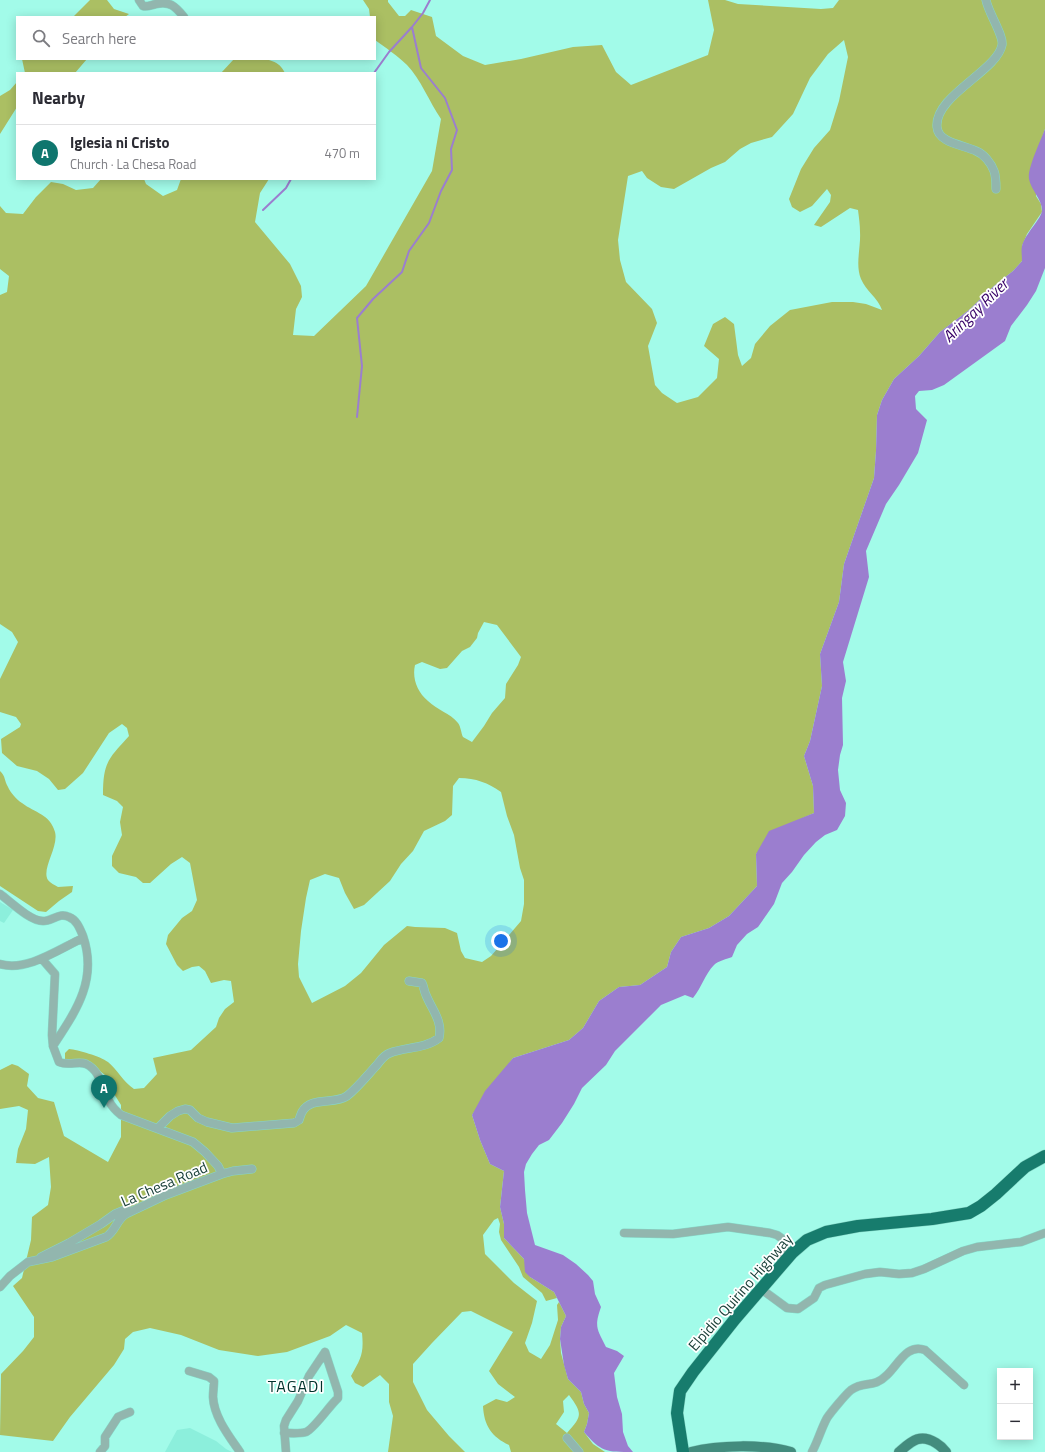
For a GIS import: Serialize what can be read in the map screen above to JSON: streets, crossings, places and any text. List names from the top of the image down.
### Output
{
  "streets": {
    "highway": ["Elpidio Quirino Highway"],
    "street": ["La Chesa Road"]
  },
  "districts": ["TAGADI"],
  "water": ["Aringay River"],
  "page": {
    "search": "Search here",
    "heading": "Nearby",
    "list": [
      {
        "mark": "A",
        "name": "Iglesia ni Cristo",
        "note": "Church · La Chesa Road",
        "value": "470 m"
      }
    ],
    "pins": "A",
    "map_buttons": ["+", "−"]
  }
}
